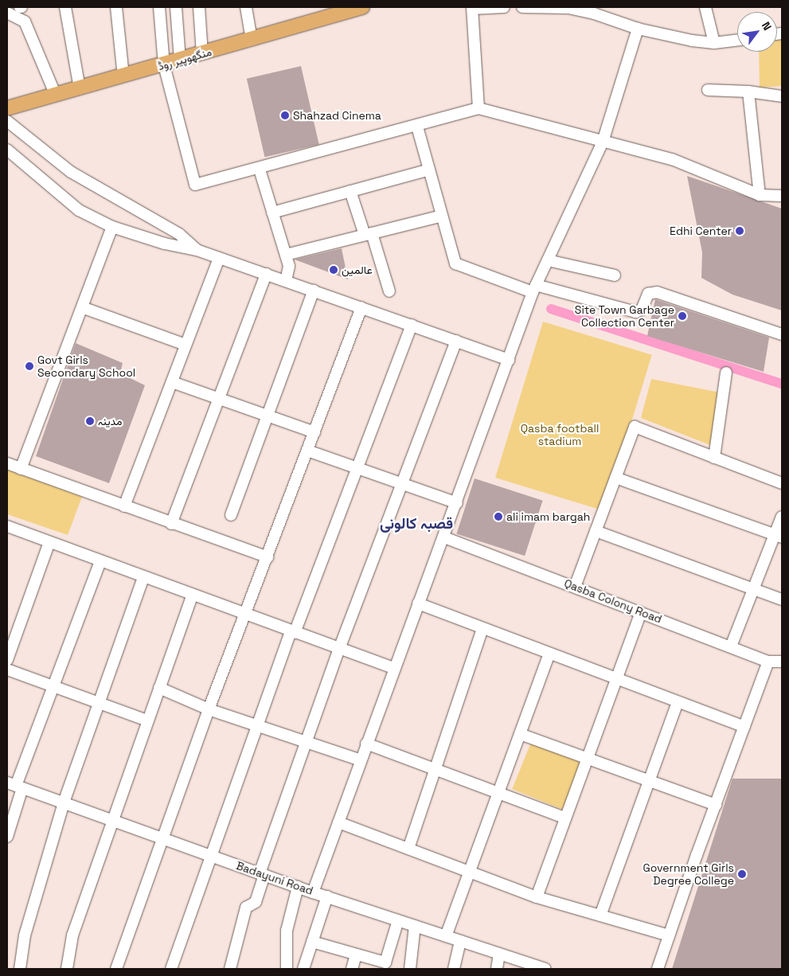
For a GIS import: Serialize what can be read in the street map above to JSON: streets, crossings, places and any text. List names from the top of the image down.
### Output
{
  "streets": {
    "main road": ["منگھوپیر روڈ"],
    "street": ["Qasba Colony Road", "Badayuni Road"]
  },
  "districts": ["قصبہ کالونی"],
  "parks": ["Qasba football stadium"],
  "places": [
    "Shahzad Cinema",
    "Edhi Center",
    "عالمین",
    "Site Town Garbage Collection Center",
    "Govt Girls Secondary School",
    "مدینہ",
    "ali imam bargah",
    "Government Girls Degree College"
  ],
  "north": "top right"
}
